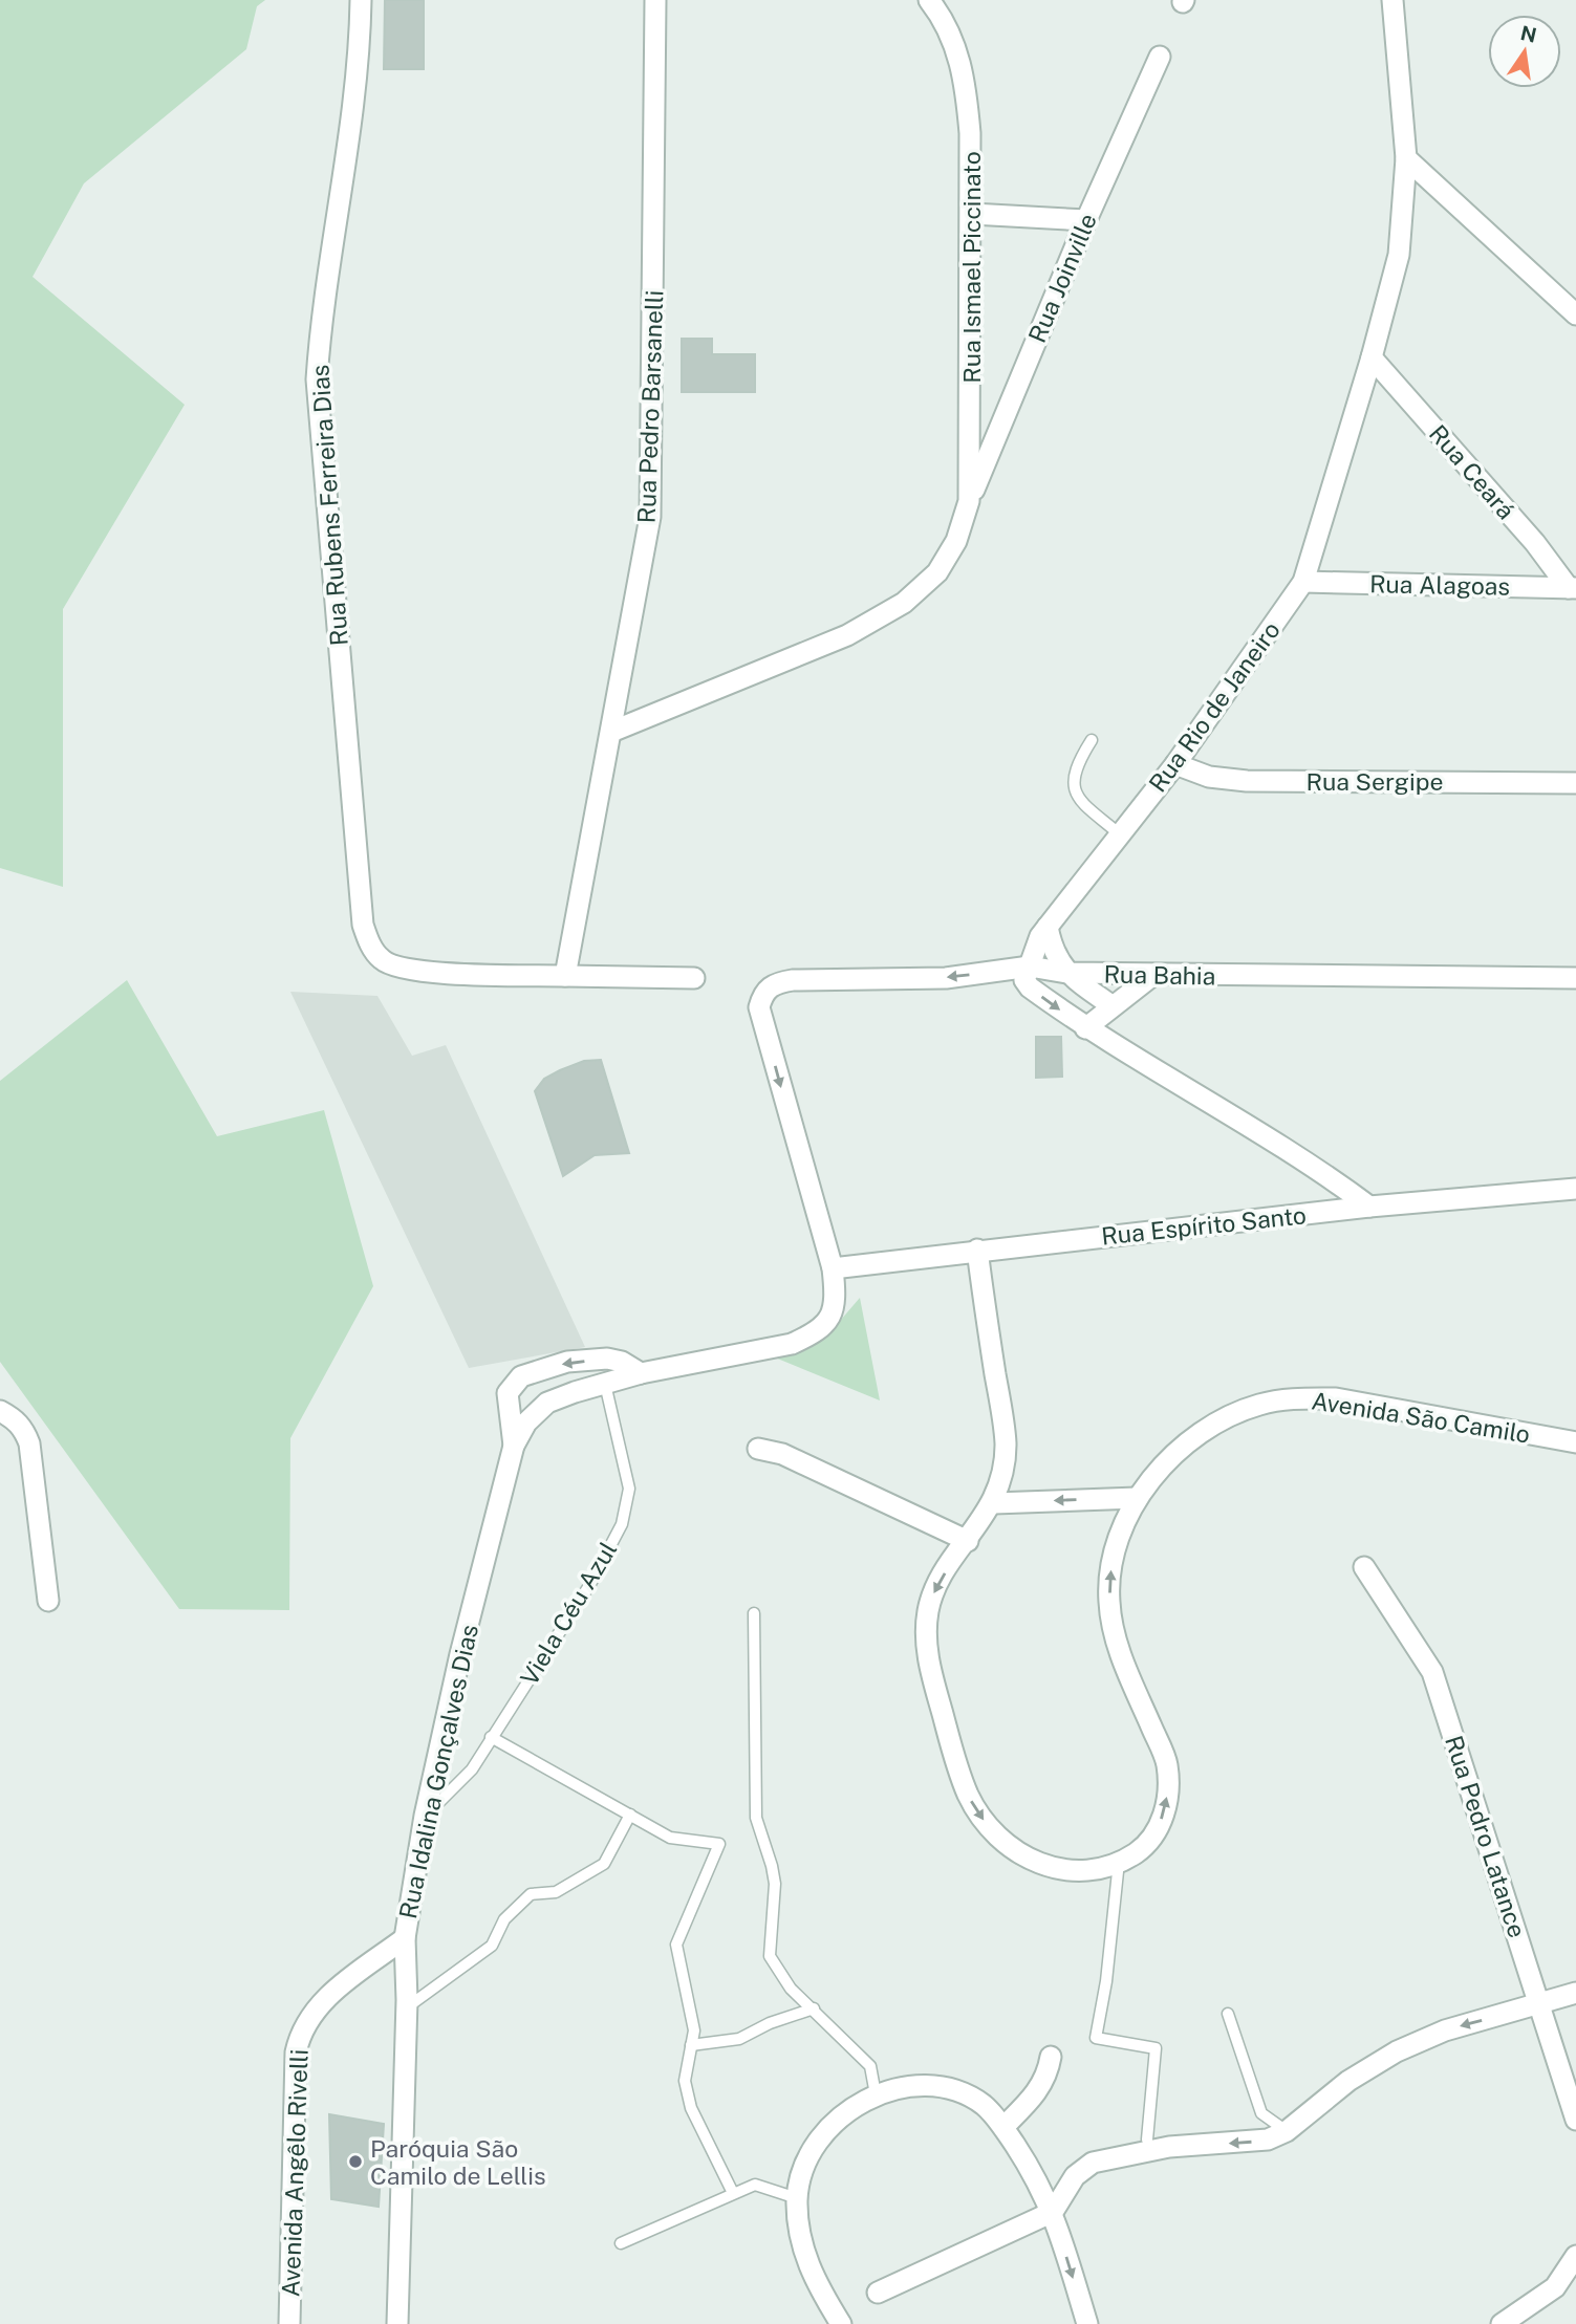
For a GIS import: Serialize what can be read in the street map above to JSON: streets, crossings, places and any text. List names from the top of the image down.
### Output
{
  "streets": {
    "street": [
      "Rua Ismael Piccinato",
      "Rua Joinville",
      "Rua Pedro Barsanelli",
      "Rua Ceará",
      "Rua Rubens Ferreira Dias",
      "Rua Alagoas",
      "Rua Rio de Janeiro",
      "Rua Sergipe",
      "Rua Bahia",
      "Rua Espírito Santo",
      "Avenida São Camilo",
      "Rua Idalina Gonçalves Dias",
      "Rua Pedro Latance",
      "Avenida Angêlo Rivelli"
    ],
    "lane": ["Viela Céu Azul"]
  },
  "crossings": [
    ["Rua Ismael Piccinato", "Rua Joinville"],
    ["Rua Ismael Piccinato", "Rua Pedro Barsanelli"],
    ["Rua Pedro Barsanelli", "Rua Rubens Ferreira Dias"],
    ["Rua Ceará", "Rua Alagoas"],
    ["Rua Ceará", "Rua Rio de Janeiro"],
    ["Rua Alagoas", "Rua Rio de Janeiro"],
    ["Rua Rio de Janeiro", "Rua Sergipe"],
    ["Rua Rio de Janeiro", "Rua Bahia"],
    ["Rua Bahia", "Rua Espírito Santo"],
    ["Rua Espírito Santo", "Avenida São Camilo"],
    ["Viela Céu Azul", "Rua Idalina Gonçalves Dias"],
    ["Rua Idalina Gonçalves Dias", "Avenida Angêlo Rivelli"]
  ],
  "places": ["Paróquia São Camilo de Lellis"],
  "north": "top"
}
